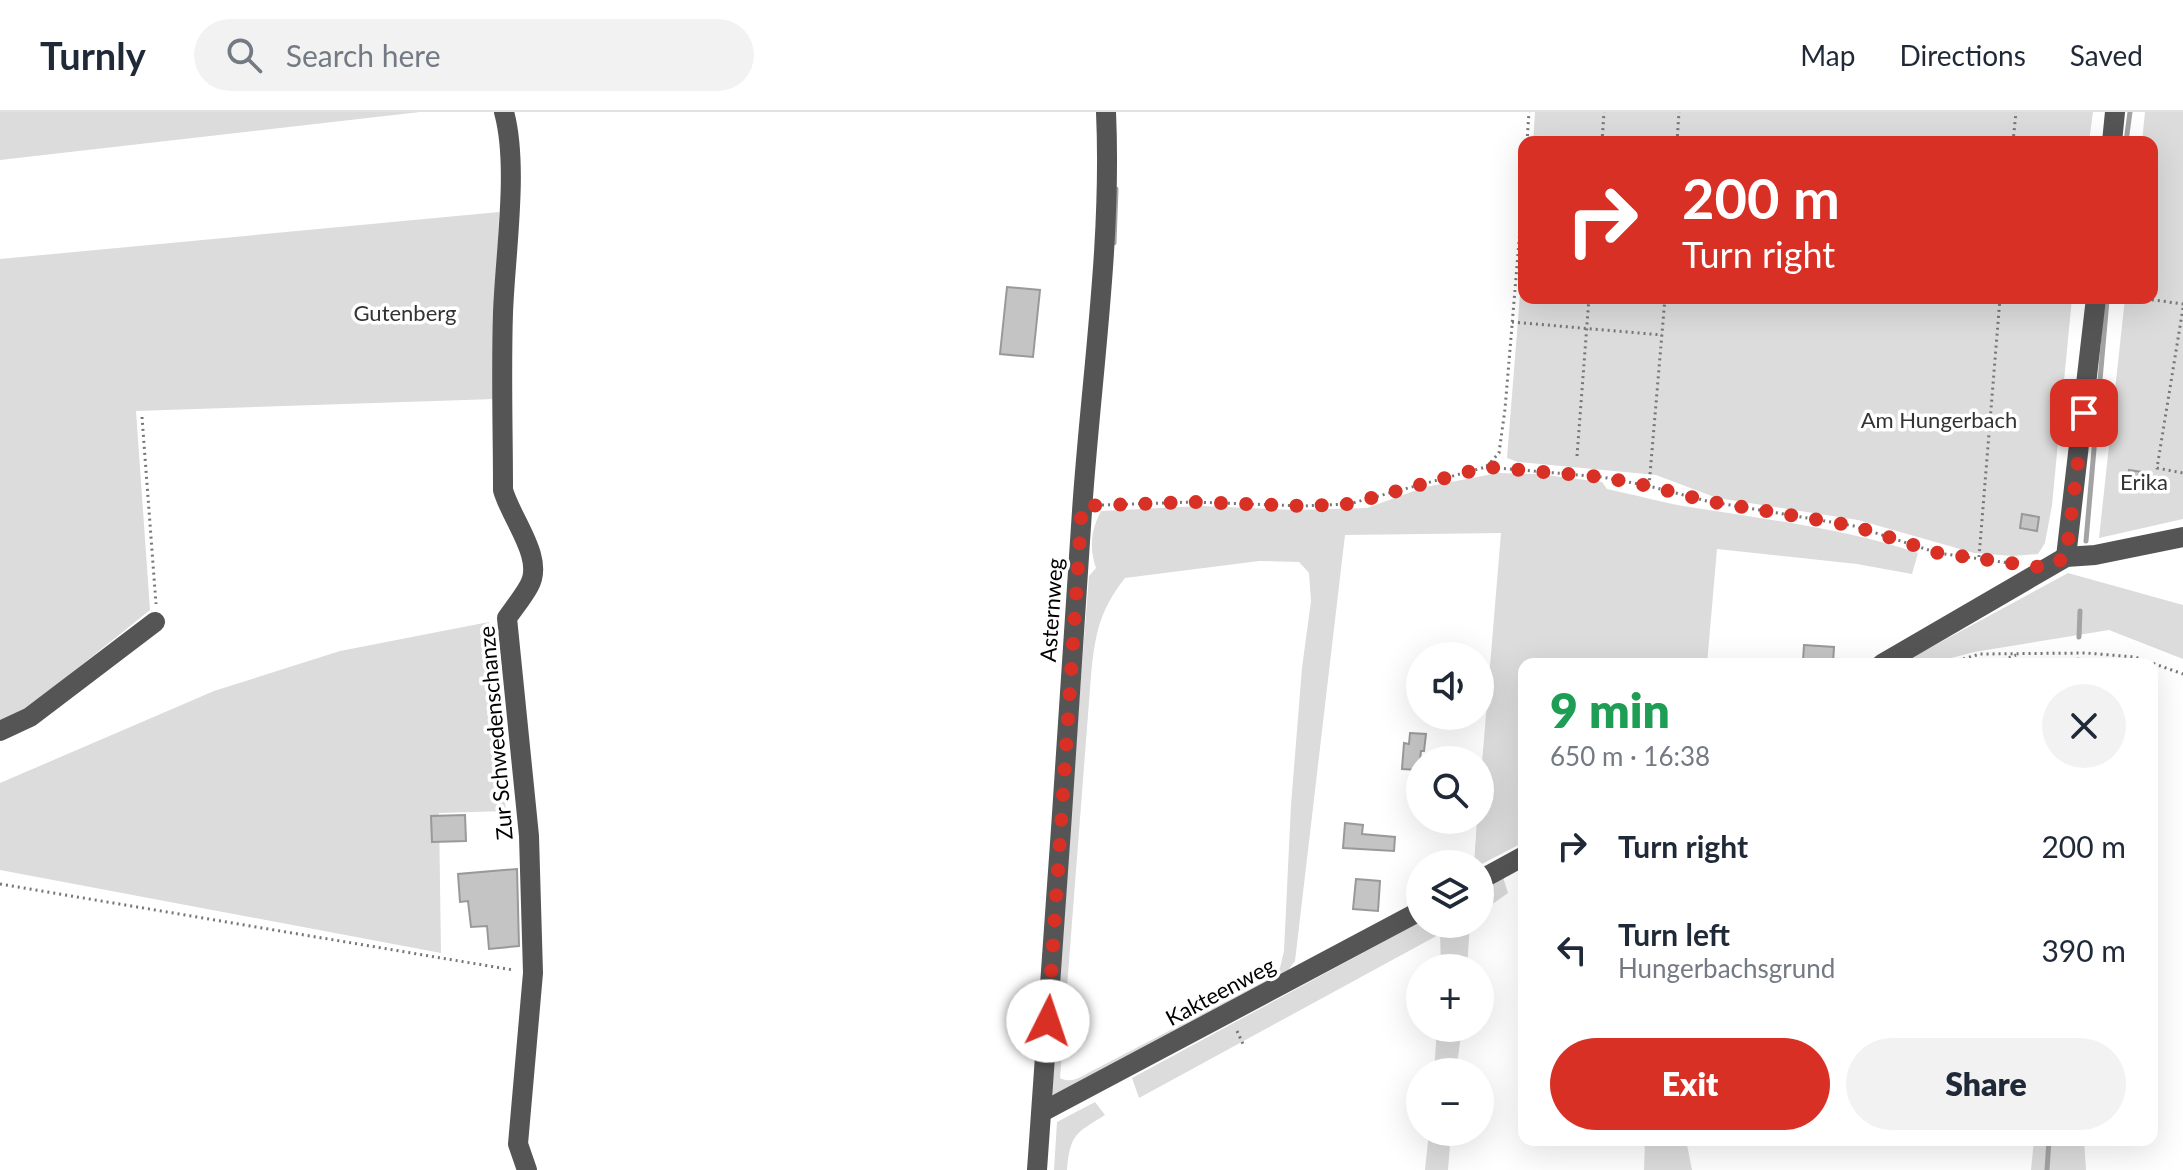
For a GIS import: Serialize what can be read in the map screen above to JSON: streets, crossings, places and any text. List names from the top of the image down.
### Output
{
  "streets": {
    "street": ["Asternweg", "Zur Schwedenschanze", "Kakteenweg"]
  },
  "crossings": [
    ["Asternweg", "Kakteenweg"]
  ],
  "parks": ["Gutenberg", "Am Hungerbach", "Erika"],
  "page": {
    "header": "Turnly",
    "search": "Search here",
    "nav": ["Map", "Directions", "Saved"],
    "turn": ["200 m", "Turn right"],
    "map_buttons": ["+", "−"],
    "heading": ["9 min", "650 m · 16:38"],
    "list": [
      {
        "name": "Turn right",
        "value": "200 m"
      },
      {
        "name": "Turn left",
        "note": "Hungerbachsgrund",
        "value": "390 m"
      }
    ],
    "buttons": ["Exit", "Share"]
  }
}
